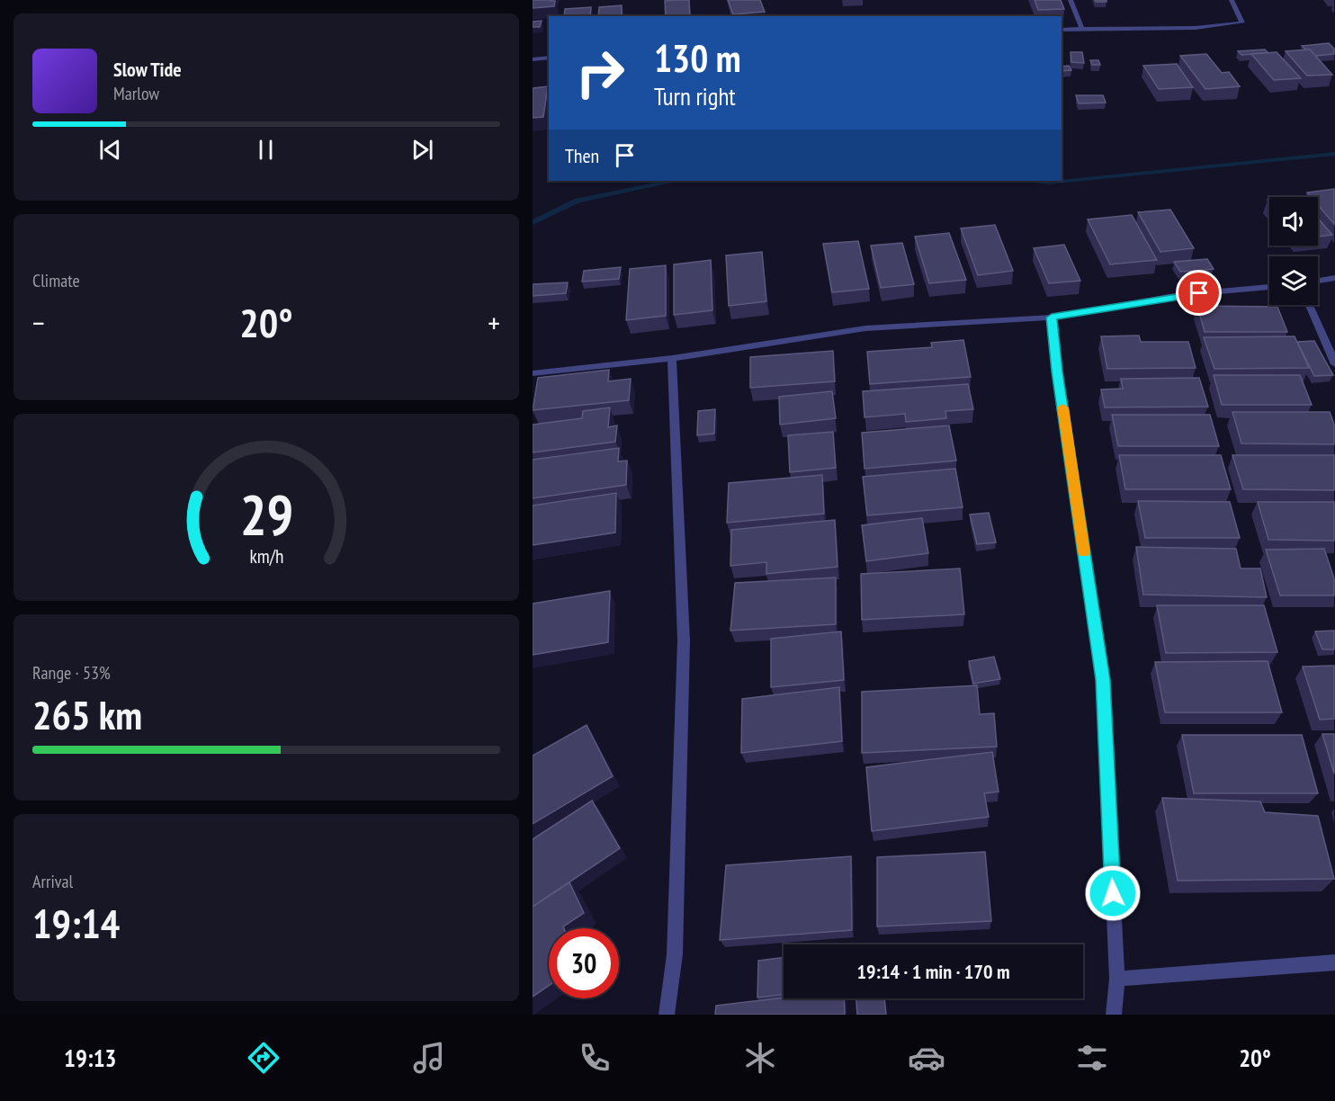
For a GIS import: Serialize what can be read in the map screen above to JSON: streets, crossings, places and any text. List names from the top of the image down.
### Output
{
  "page": {
    "turn": ["130 m", "Turn right"],
    "song": ["Slow Tide", "Marlow"],
    "then": "Then",
    "tile": [
      "Climate",
      ["Range · 53%", "265 km"],
      ["Arrival", "19:14"]
    ],
    "heat": ["−", "20°", "+"],
    "limit": "30",
    "trip": "19:14 · 1 min · 170 m",
    "tabs": ["19:13", "20°"],
    "gauge": ["29", "km/h"]
  }
}
